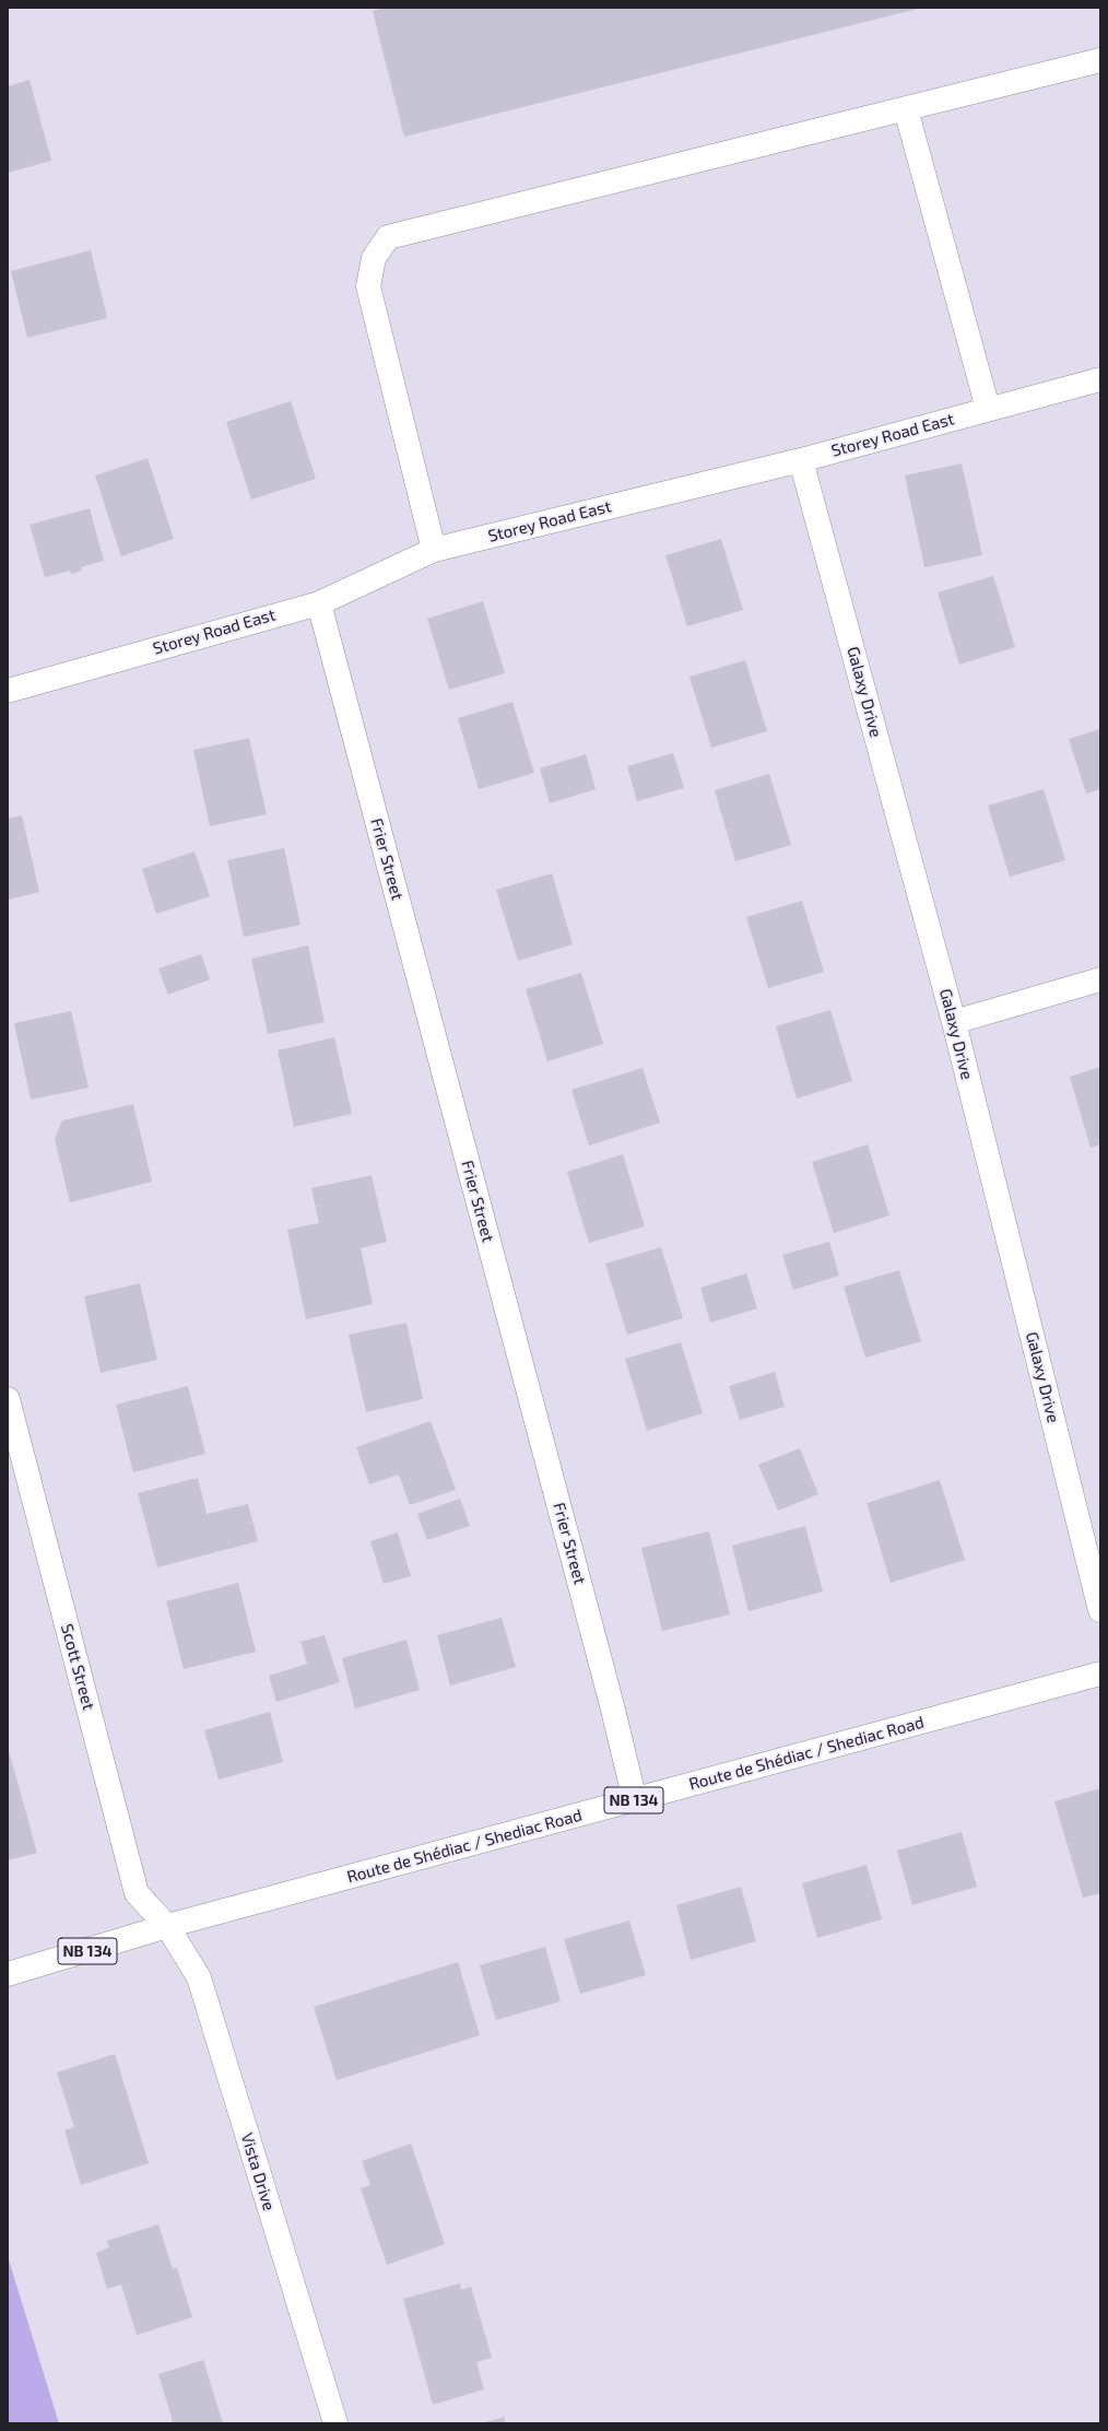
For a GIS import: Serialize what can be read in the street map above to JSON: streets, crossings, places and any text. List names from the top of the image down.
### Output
{
  "streets": {
    "street": [
      "Storey Road East",
      "Galaxy Drive",
      "Frier Street",
      "Scott Street",
      "Route de Shédiac / Shediac Road",
      "NB 134",
      "Vista Drive"
    ]
  },
  "crossings": [
    ["Storey Road East", "Galaxy Drive"],
    ["Storey Road East", "Frier Street"],
    ["Frier Street", "Route de Shédiac / Shediac Road"],
    ["Scott Street", "Route de Shédiac / Shediac Road"],
    ["Scott Street", "Vista Drive"],
    ["Route de Shédiac / Shediac Road", "Vista Drive"]
  ]
}
